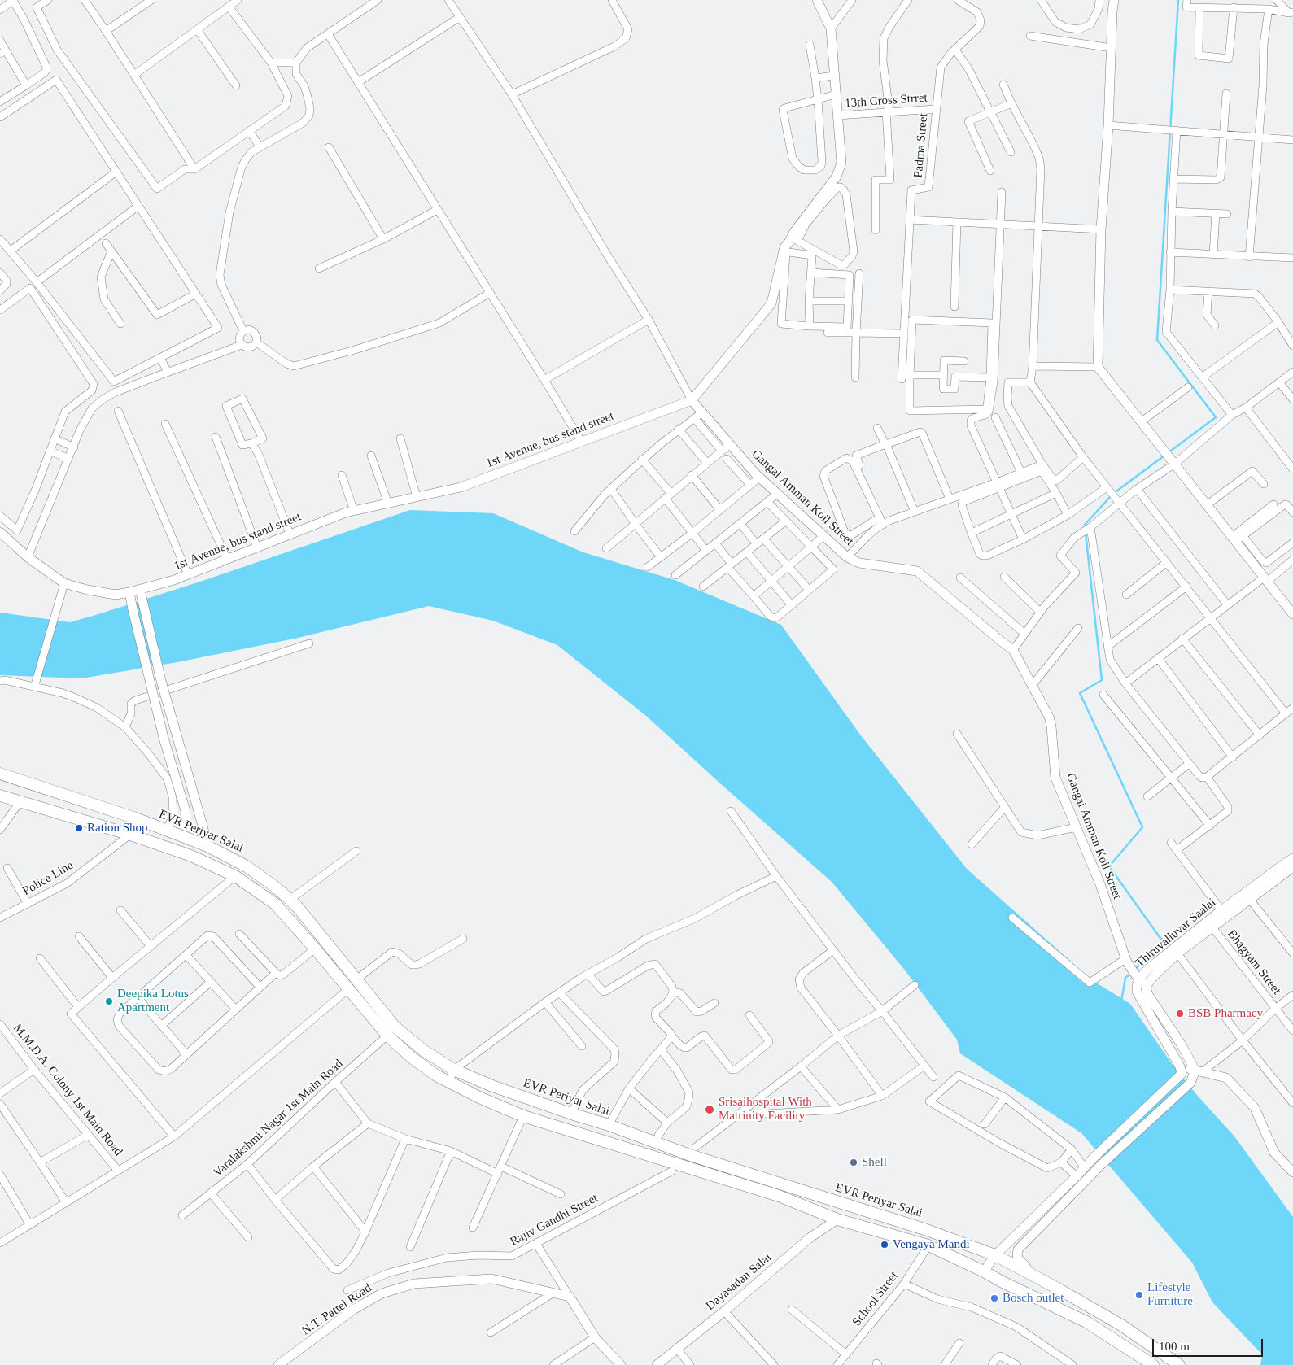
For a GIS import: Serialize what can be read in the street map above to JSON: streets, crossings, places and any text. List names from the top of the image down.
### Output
{
  "streets": {
    "main road": ["EVR Periyar Salai"],
    "street": [
      "13th Cross Strret",
      "Padma Street",
      "1st Avenue, bus stand street",
      "Gangai Amman Koil Street",
      "Police Line",
      "Thiruvalluvar Saalai",
      "Bhagyam Street",
      "M.M.D.A. Colony 1st Main Road",
      "Varalakshmi Nagar 1st Main Road",
      "Rajiv Gandhi Street",
      "Dayasadan Salai",
      "School Street",
      "N.T. Pattel Road"
    ]
  },
  "crossings": [
    ["13th Cross Strret", "Padma Street"],
    ["1st Avenue, bus stand street", "Gangai Amman Koil Street"],
    ["Gangai Amman Koil Street", "Thiruvalluvar Saalai"],
    ["Thiruvalluvar Saalai", "Bhagyam Street"]
  ],
  "places": [
    "Ration Shop",
    "Deepika Lotus Apartment",
    "BSB Pharmacy",
    "Srisaihospital With Matrinity Facility",
    "Shell",
    "Vengaya Mandi",
    "Lifestyle Furniture",
    "Bosch outlet"
  ],
  "scale_bar": "100 m"
}
